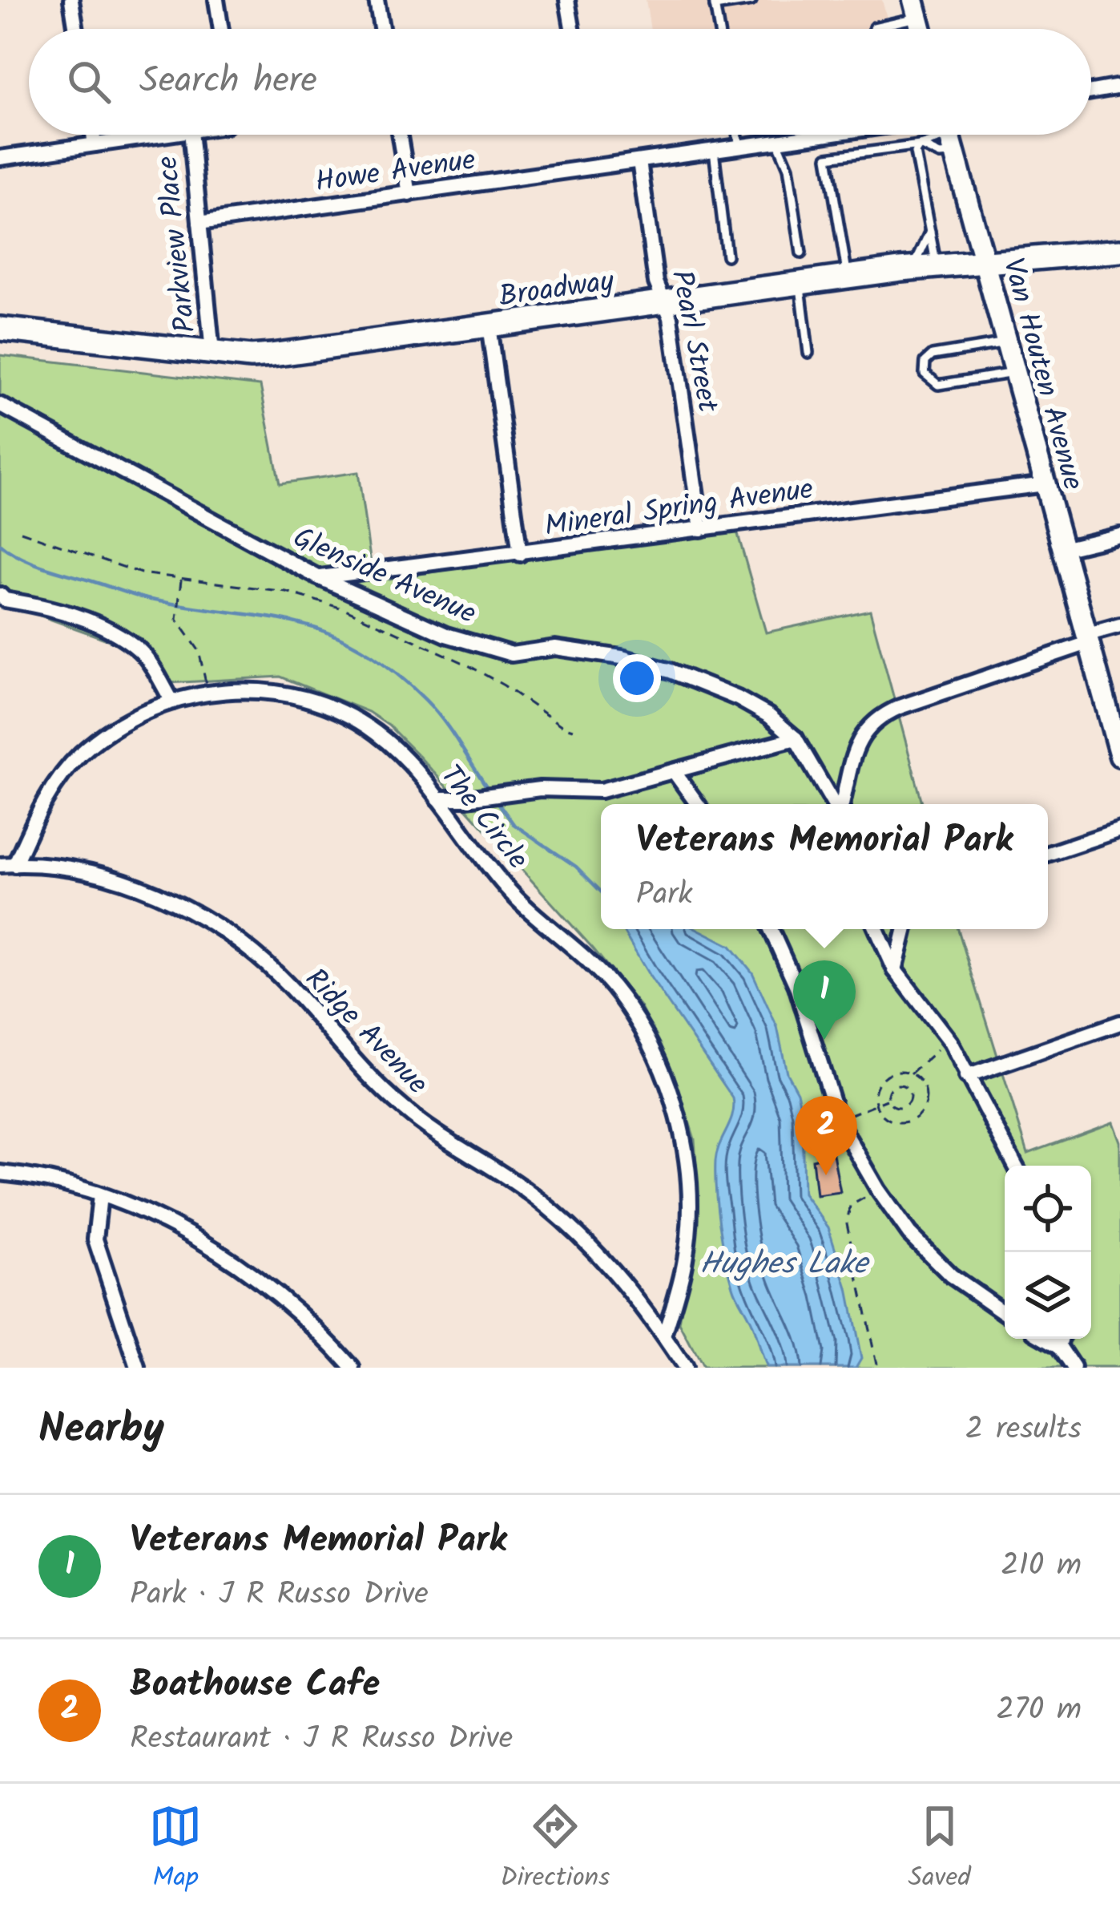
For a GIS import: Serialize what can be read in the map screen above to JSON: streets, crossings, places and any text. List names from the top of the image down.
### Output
{
  "streets": {
    "main road": ["Broadway", "Van Houten Avenue"],
    "street": [
      "Howe Avenue",
      "Parkview Place",
      "Pearl Street",
      "Mineral Spring Avenue",
      "Glenside Avenue",
      "The Circle",
      "Ridge Avenue"
    ]
  },
  "crossings": [
    ["Howe Avenue", "Parkview Place"],
    ["Howe Avenue", "Pearl Street"],
    ["Parkview Place", "Broadway"],
    ["Broadway", "Pearl Street"],
    ["Broadway", "Van Houten Avenue"],
    ["Pearl Street", "Mineral Spring Avenue"],
    ["Van Houten Avenue", "Mineral Spring Avenue"],
    ["Mineral Spring Avenue", "Glenside Avenue"],
    ["The Circle", "Ridge Avenue"]
  ],
  "water": ["Hughes Lake"],
  "page": {
    "search": "Search here",
    "popup": ["Veterans Memorial Park", "Park"],
    "pins": ["1", "2"],
    "heading": ["Nearby", "2 results"],
    "list": [
      {
        "mark": "1",
        "name": "Veterans Memorial Park",
        "note": "Park · J R Russo Drive",
        "value": "210 m"
      },
      {
        "mark": "2",
        "name": "Boathouse Cafe",
        "note": "Restaurant · J R Russo Drive",
        "value": "270 m"
      }
    ],
    "nav": ["Map", "Directions", "Saved"]
  }
}
